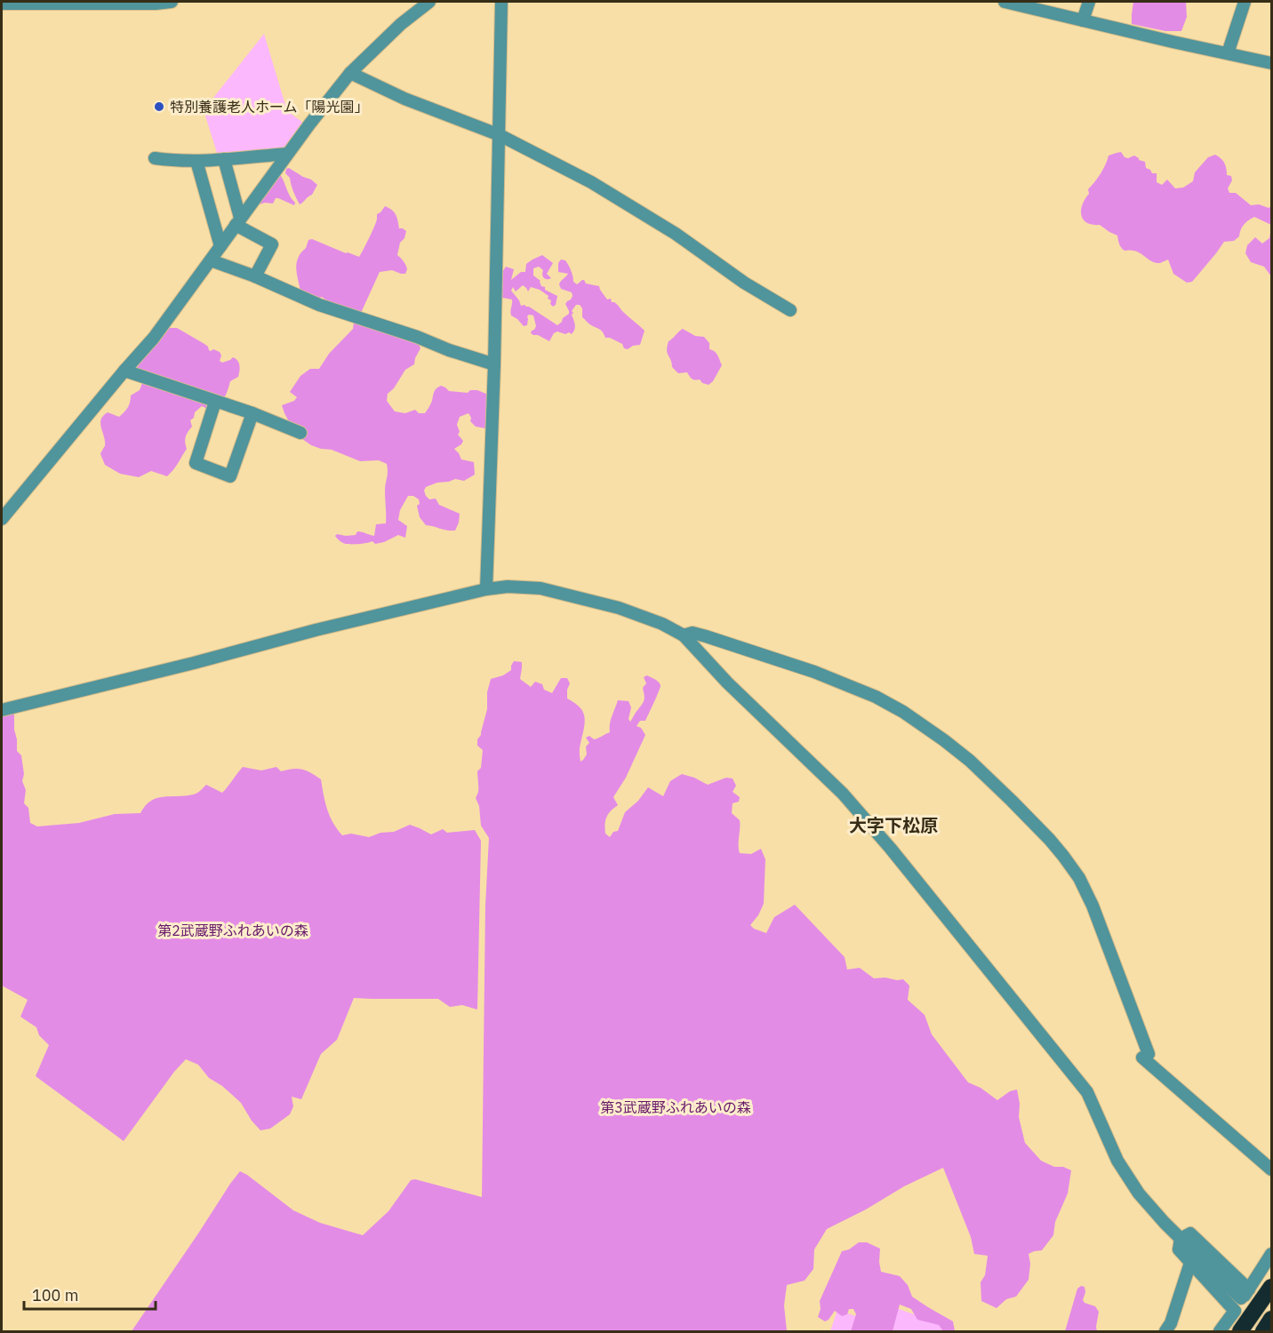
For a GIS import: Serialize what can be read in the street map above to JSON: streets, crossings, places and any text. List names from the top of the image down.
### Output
{
  "districts": ["大字下松原"],
  "parks": ["第2武蔵野ふれあいの森", "第3武蔵野ふれあいの森"],
  "places": ["特別養護老人ホーム「陽光園」"],
  "scale_bar": "100 m"
}
